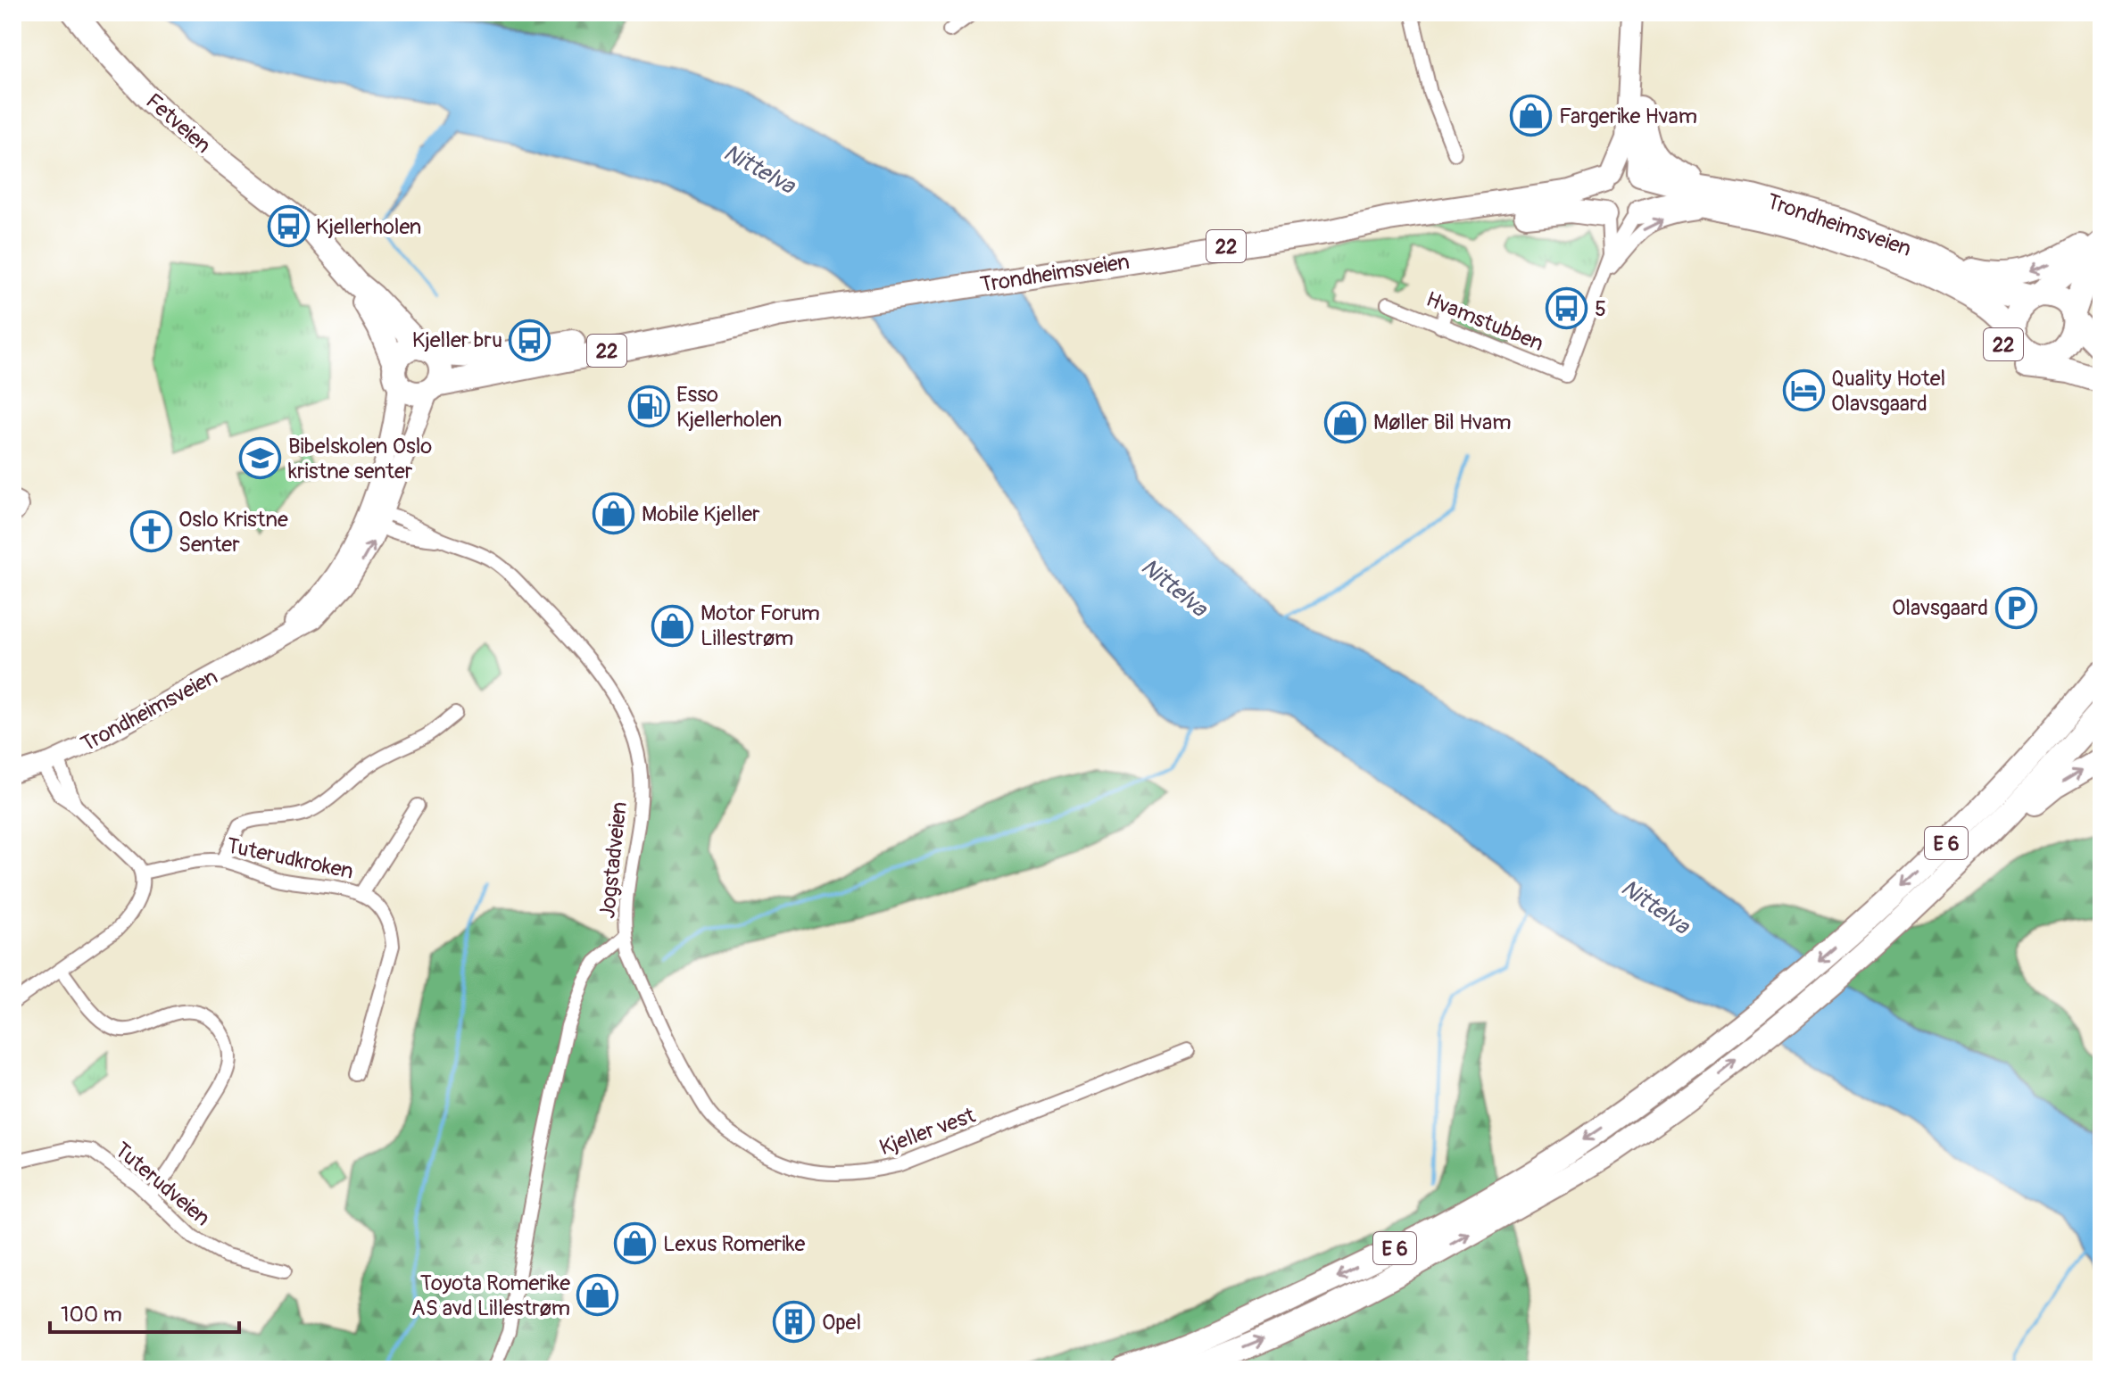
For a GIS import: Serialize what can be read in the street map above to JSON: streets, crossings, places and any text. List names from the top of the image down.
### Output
{
  "streets": {
    "highway": [
      "Fetveien",
      "Trondheimsveien",
      "22",
      "E 6"
    ],
    "street": [
      "Hvamstubben",
      "Tuterudkroken",
      "Jogstadveien",
      "Kjeller vest",
      "Tuterudveien"
    ]
  },
  "crossings": [
    ["Fetveien", "Trondheimsveien"],
    ["Fetveien", "22"],
    ["Trondheimsveien", "22"],
    ["Trondheimsveien", "Jogstadveien"],
    ["Jogstadveien", "Kjeller vest"]
  ],
  "water": ["Nittelva"],
  "places": {
    "shop": [
      "Fargerike Hvam",
      "Møller Bil Hvam",
      "Mobile Kjeller",
      "Motor Forum Lillestrøm",
      "Lexus Romerike",
      "Toyota Romerike AS avd Lillestrøm"
    ],
    "bus stop": ["Kjellerholen", "5", "Kjeller bru"],
    "hotel": ["Quality Hotel Olavsgaard"],
    "fuel station": ["Esso Kjellerholen"],
    "school or university": ["Bibelskolen Oslo kristne senter"],
    "church": ["Oslo Kristne Senter"],
    "parking": ["Olavsgaard"],
    "building": ["Opel"]
  },
  "scale_bar": "100 m"
}
